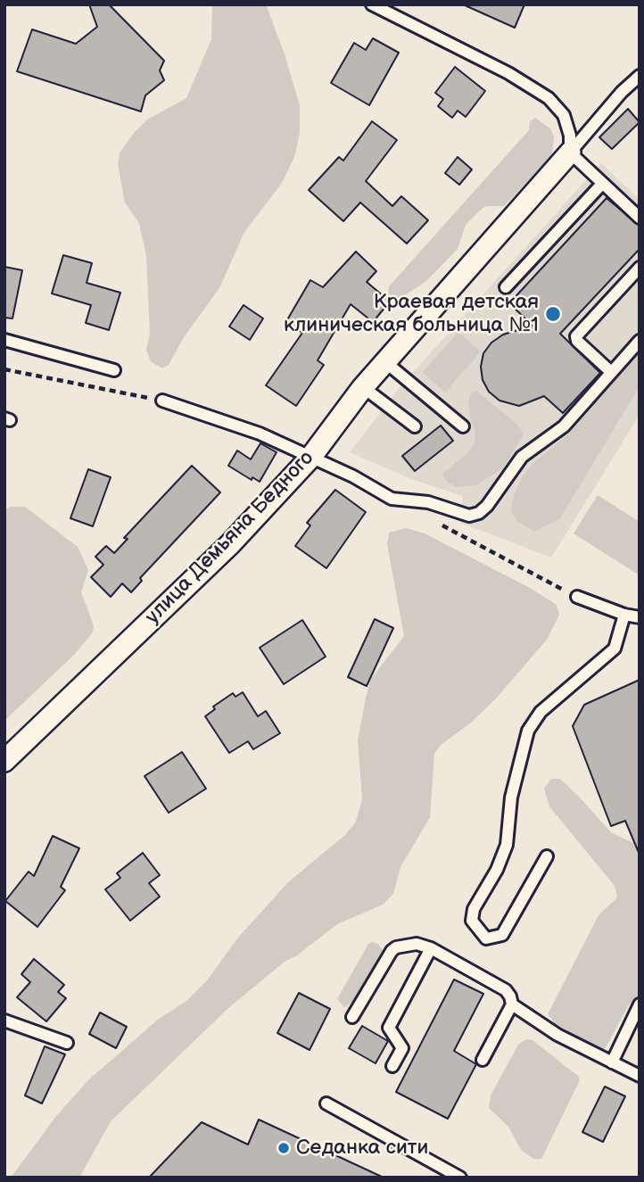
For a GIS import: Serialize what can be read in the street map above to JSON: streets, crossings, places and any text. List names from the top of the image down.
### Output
{
  "streets": {
    "street": ["улица Демьяна Бедного"]
  },
  "places": ["Краевая детская клиническая больница №1", "Седанка сити"]
}
